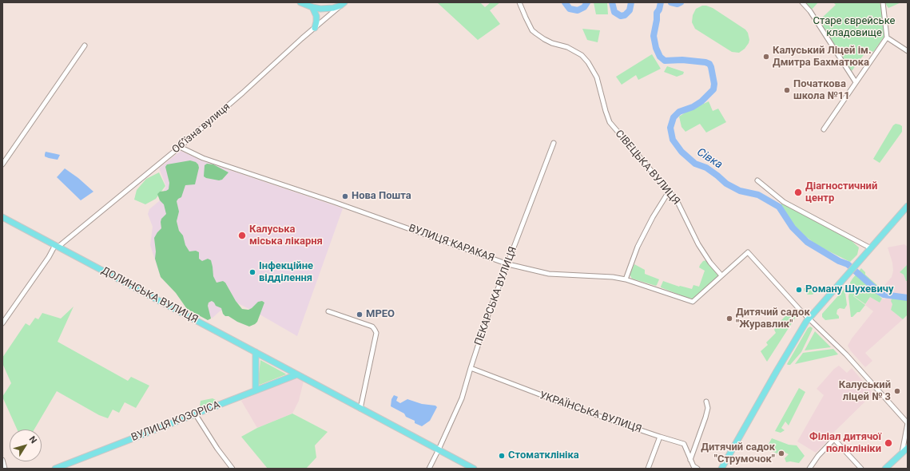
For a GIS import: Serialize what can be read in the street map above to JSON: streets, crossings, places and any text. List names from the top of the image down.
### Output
{
  "streets": {
    "main road": ["Обʼїзна вулиця", "ДОЛИНСЬКА ВУЛИЦЯ", "ВУЛИЦЯ КОЗОРІСА"],
    "street": [
      "СІВЕЦЬКА ВУЛИЦЯ",
      "ВУЛИЦЯ КАРАКАЯ",
      "ПЕКАРСЬКА ВУЛИЦЯ",
      "УКРАЇНСЬКА ВУЛИЦЯ"
    ]
  },
  "crossings": [
    ["Обʼїзна вулиця", "ВУЛИЦЯ КАРАКАЯ"],
    ["Обʼїзна вулиця", "ДОЛИНСЬКА ВУЛИЦЯ"],
    ["СІВЕЦЬКА ВУЛИЦЯ", "ВУЛИЦЯ КАРАКАЯ"],
    ["ВУЛИЦЯ КАРАКАЯ", "ПЕКАРСЬКА ВУЛИЦЯ"],
    ["ДОЛИНСЬКА ВУЛИЦЯ", "ПЕКАРСЬКА ВУЛИЦЯ"],
    ["ДОЛИНСЬКА ВУЛИЦЯ", "ВУЛИЦЯ КОЗОРІСА"],
    ["ПЕКАРСЬКА ВУЛИЦЯ", "УКРАЇНСЬКА ВУЛИЦЯ"]
  ],
  "water": ["Сівка"],
  "parks": ["Старе єврейське кладовище"],
  "places": [
    "Калуський Ліцей ім. Дмитра Бахматюка",
    "Початкова школа №11",
    "Діагностичний центр",
    "Нова Пошта",
    "Калуська міська лікарня",
    "Інфекційне відділення",
    "Роману Шухевичу",
    "МРЕО",
    "Дитячий садок \"Журавлик\"",
    "Калуський ліцей № 3",
    "Філіал дитячої поліклініки",
    "Дитячий садок \"Струмочок\"",
    "Стоматклініка"
  ],
  "north": "top right"
}
